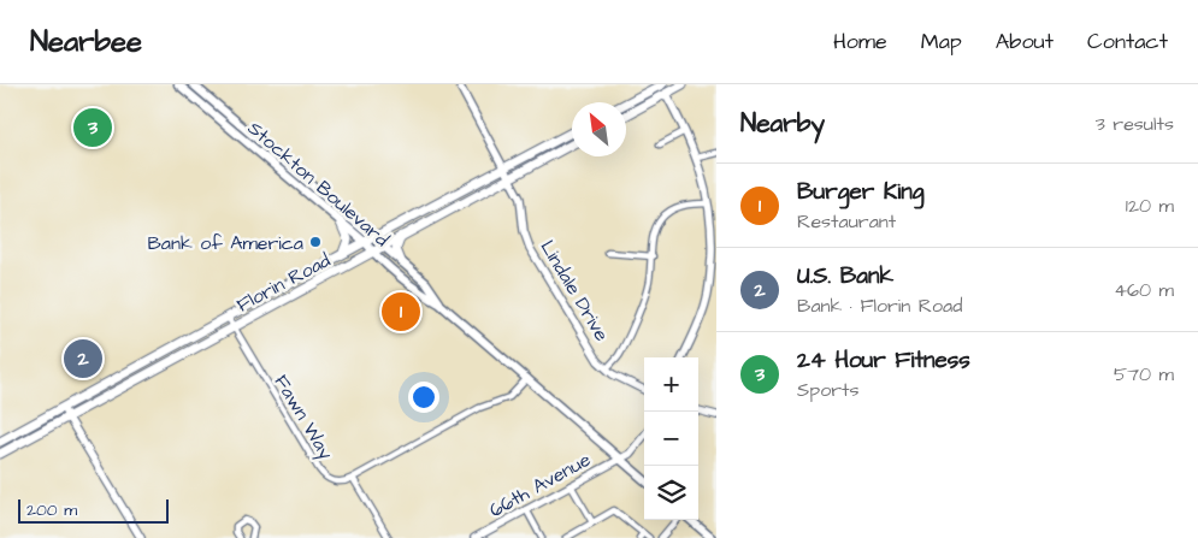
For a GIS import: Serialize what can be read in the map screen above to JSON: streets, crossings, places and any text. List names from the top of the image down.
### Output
{
  "streets": {
    "main road": ["Stockton Boulevard", "Florin Road"],
    "street": ["Lindale Drive", "Fawn Way", "66th Avenue"]
  },
  "crossings": [
    ["Stockton Boulevard", "Florin Road"],
    ["Stockton Boulevard", "66th Avenue"],
    ["Florin Road", "Lindale Drive"],
    ["Florin Road", "Fawn Way"]
  ],
  "places": ["Bank of America"],
  "scale_bar": "200 m",
  "north": "top left",
  "page": {
    "header": "Nearbee",
    "nav": [
      "Home",
      "Map",
      "About",
      "Contact"
    ],
    "heading": ["Nearby", "3 results"],
    "pins": ["3", "1", "2"],
    "list": [
      {
        "mark": "1",
        "name": "Burger King",
        "note": "Restaurant",
        "value": "120 m"
      },
      {
        "mark": "2",
        "name": "U.S. Bank",
        "note": "Bank · Florin Road",
        "value": "460 m"
      },
      {
        "mark": "3",
        "name": "24 Hour Fitness",
        "note": "Sports",
        "value": "570 m"
      }
    ],
    "map_buttons": ["+", "−"],
    "scale": "200 m"
  }
}
